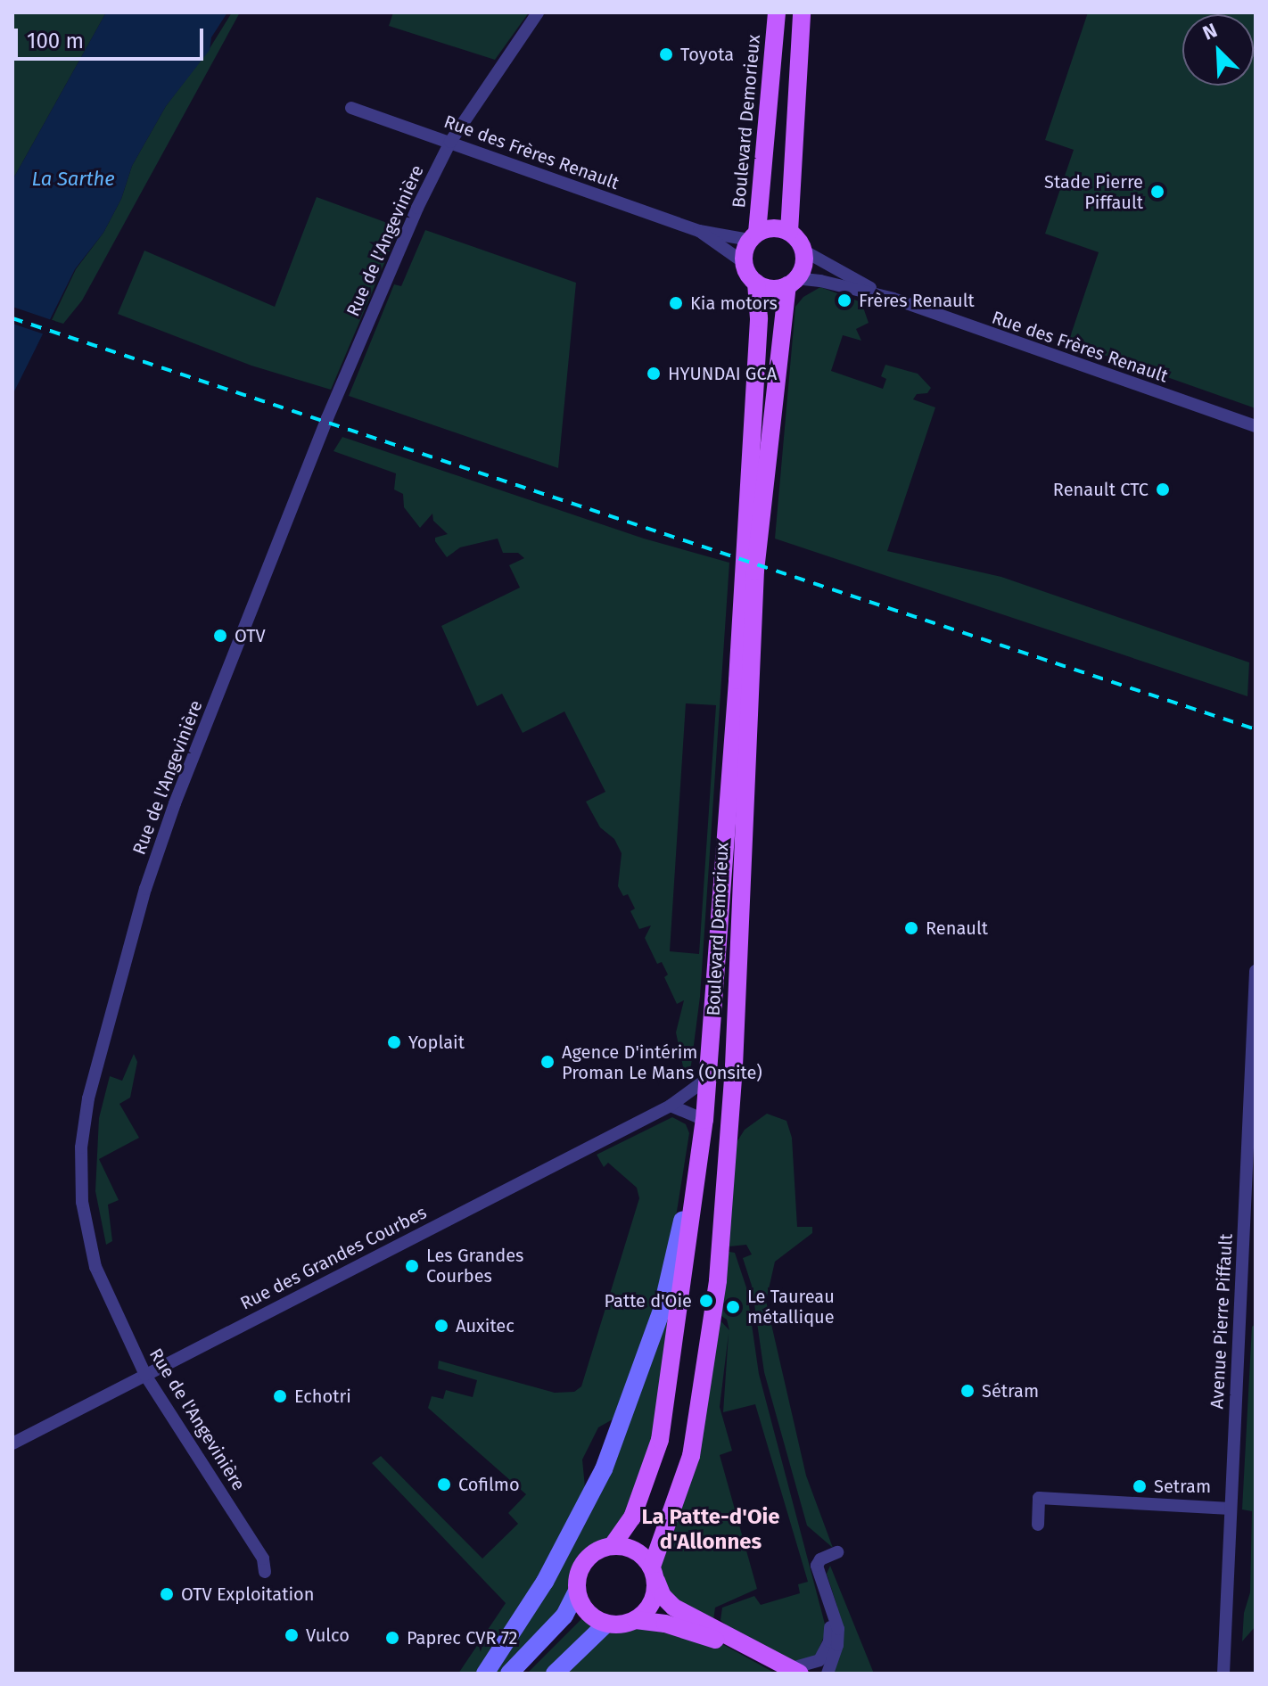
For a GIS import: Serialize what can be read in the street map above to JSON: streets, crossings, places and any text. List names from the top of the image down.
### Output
{
  "streets": {
    "main road": ["Boulevard Demorieux"],
    "street": [
      "Rue des Frères Renault",
      "Rue de l'Angevinière",
      "Rue des Grandes Courbes",
      "Avenue Pierre Piffault"
    ]
  },
  "crossings": [
    ["Boulevard Demorieux", "Rue des Frères Renault"],
    ["Rue des Frères Renault", "Rue de l'Angevinière"],
    ["Rue de l'Angevinière", "Rue des Grandes Courbes"]
  ],
  "districts": ["La Patte-d'Oie d'Allonnes"],
  "water": ["La Sarthe"],
  "places": [
    "Toyota",
    "Stade Pierre Piffault",
    "Frères Renault",
    "Kia motors",
    "HYUNDAI GCA",
    "Renault CTC",
    "OTV",
    "Renault",
    "Yoplait",
    "Agence D'intérim Proman Le Mans (Onsite)",
    "Les Grandes Courbes",
    "Patte d'Oie",
    "Le Taureau métallique",
    "Auxitec",
    "Sétram",
    "Echotri",
    "Cofilmo",
    "Setram",
    "OTV Exploitation",
    "Vulco",
    "Paprec CVR 72"
  ],
  "scale_bar": "100 m",
  "north": "top left"
}
